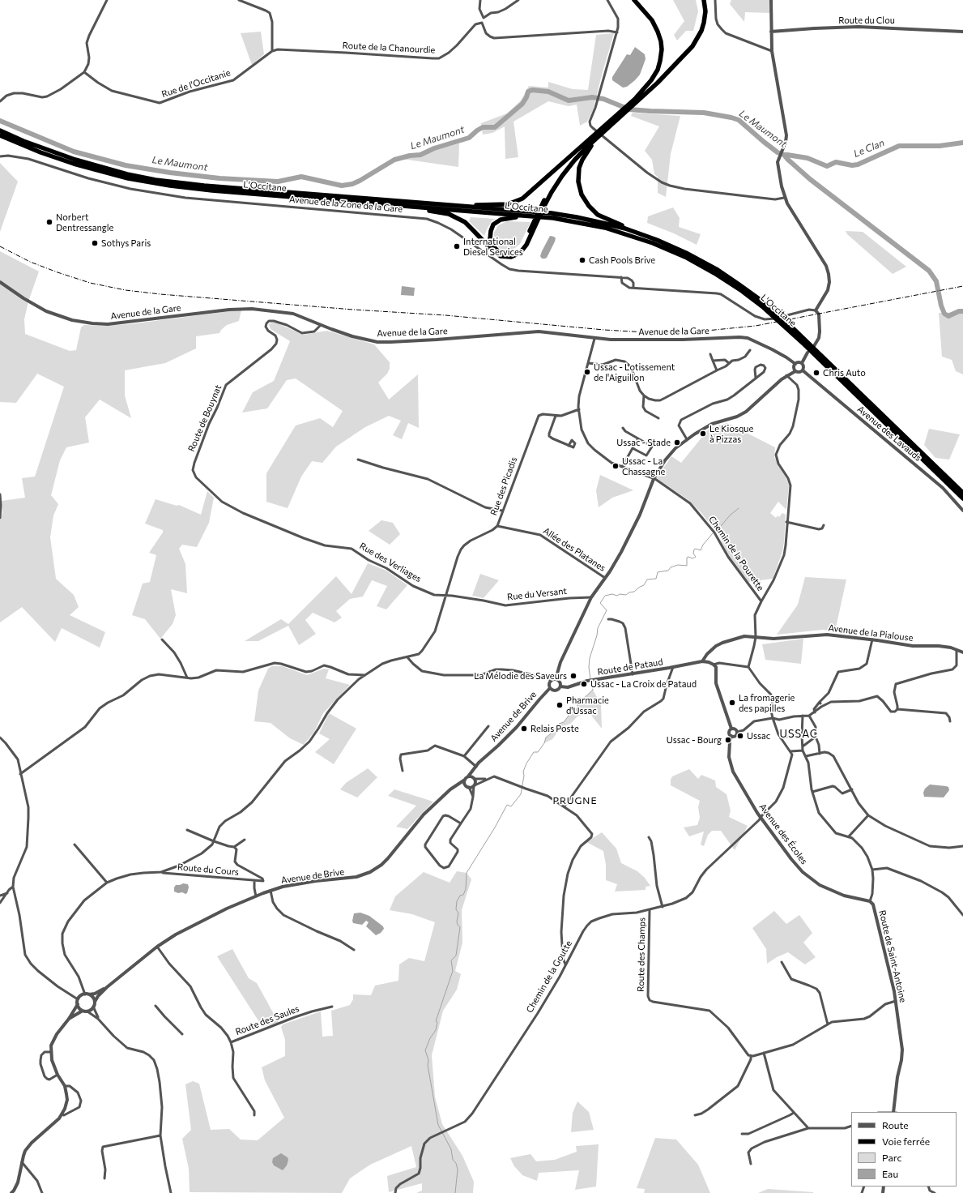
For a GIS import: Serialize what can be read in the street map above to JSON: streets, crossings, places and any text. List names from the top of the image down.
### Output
{
  "streets": {
    "highway": ["L'Occitane"],
    "street": [
      "Route du Clou",
      "Route de la Chanourdie",
      "Rue de l'Occitanie",
      "Avenue de la Zone de la Gare",
      "Avenue de la Gare",
      "Route de Bouynat",
      "Avenue des Lavauds",
      "Rue des Picadis",
      "Allée des Platanes",
      "Chemin de la Pourette",
      "Rue des Verliages",
      "Rue du Versant",
      "Avenue de la Pialouse",
      "Route de Pataud",
      "Avenue de Brive",
      "Avenue des Écoles",
      "Route du Cours",
      "Route des Champs",
      "Route de Saint-Antoine",
      "Chemin de la Goutte",
      "Route des Saules"
    ]
  },
  "crossings": [
    ["Route de la Chanourdie", "Rue de l'Occitanie"],
    ["Avenue de la Gare", "Route de Bouynat"],
    ["Avenue de la Gare", "Avenue des Lavauds"],
    ["Avenue de la Gare", "Chemin de la Pourette"],
    ["Route de Bouynat", "Rue des Verliages"],
    ["Rue des Picadis", "Allée des Platanes"],
    ["Rue des Picadis", "Rue des Verliages"],
    ["Rue des Picadis", "Rue du Versant"],
    ["Rue des Picadis", "Route du Cours"],
    ["Rue des Verliages", "Rue du Versant"],
    ["Avenue de la Pialouse", "Route de Pataud"],
    ["Route de Pataud", "Avenue de Brive"],
    ["Avenue de Brive", "Route des Saules"],
    ["Avenue des Écoles", "Route de Saint-Antoine"],
    ["Avenue des Écoles", "Chemin de la Goutte"],
    ["Route des Champs", "Chemin de la Goutte"]
  ],
  "districts": ["USSAC", "PRUGNE"],
  "water": ["Le Maumont", "Le Clan"],
  "places": [
    "Norbert Dentressangle",
    "Sothys Paris",
    "International Diesel Services",
    "Cash Pools Brive",
    "Ussac - Lotissement de l'Aiguillon",
    "Chris Auto",
    "Le Kiosque à Pizzas",
    "Ussac - Stade",
    "Ussac - La Chassagne",
    "La Mélodie des Saveurs",
    "Ussac - La Croix de Pataud",
    "La fromagerie des papilles",
    "Pharmacie d'Ussac",
    "Relais Poste",
    "Ussac",
    "Ussac - Bourg"
  ],
  "legend": [
    "Route",
    "Voie ferrée",
    "Parc",
    "Eau"
  ]
}
